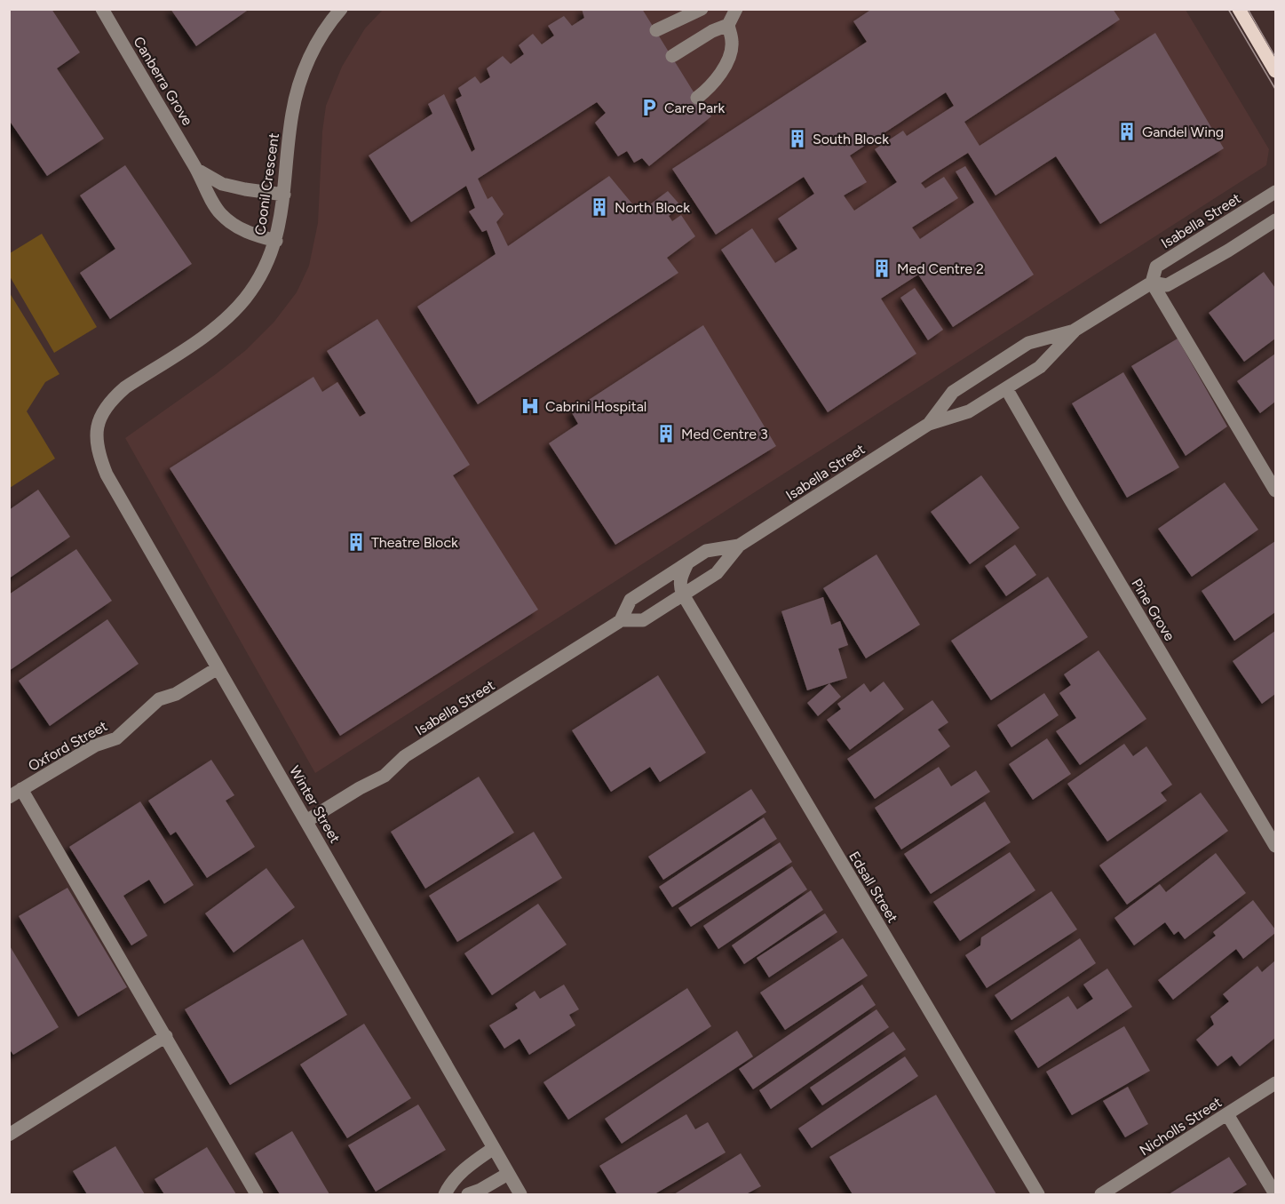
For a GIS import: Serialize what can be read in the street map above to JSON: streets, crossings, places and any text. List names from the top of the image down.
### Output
{
  "streets": {
    "street": [
      "Canberra Grove",
      "Coonil Crescent",
      "Isabella Street",
      "Pine Grove",
      "Oxford Street",
      "Winter Street",
      "Edsall Street",
      "Nicholls Street"
    ]
  },
  "crossings": [
    ["Canberra Grove", "Coonil Crescent"],
    ["Coonil Crescent", "Winter Street"],
    ["Isabella Street", "Pine Grove"],
    ["Isabella Street", "Winter Street"],
    ["Isabella Street", "Edsall Street"],
    ["Oxford Street", "Winter Street"]
  ],
  "places": {
    "parking": ["Care Park"],
    "building": [
      "Gandel Wing",
      "South Block",
      "North Block",
      "Med Centre 2",
      "Med Centre 3",
      "Theatre Block"
    ],
    "hospital": ["Cabrini Hospital"]
  }
}
